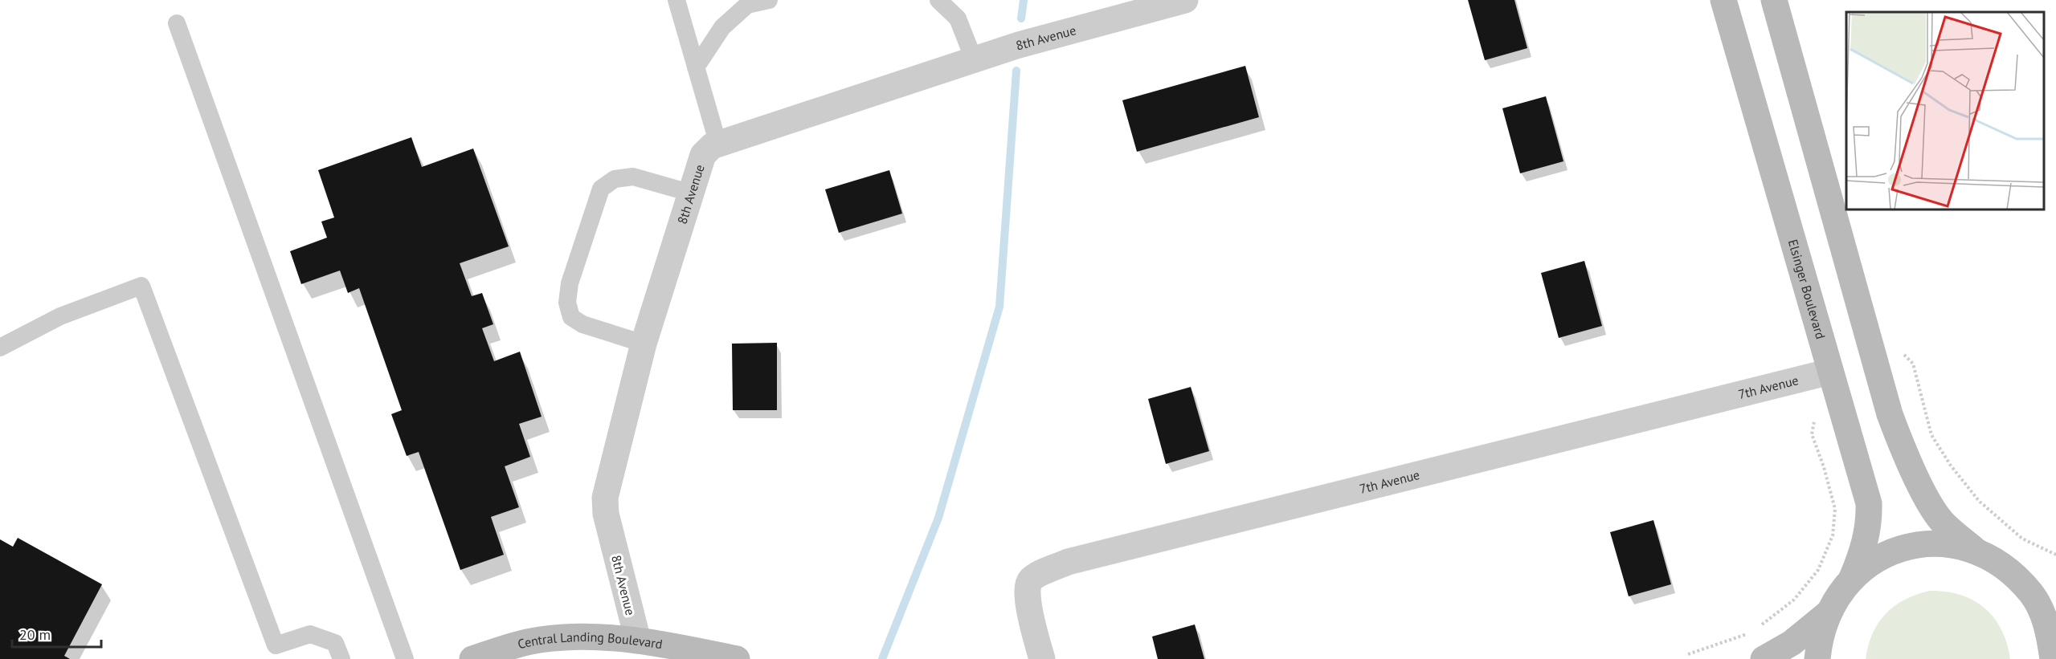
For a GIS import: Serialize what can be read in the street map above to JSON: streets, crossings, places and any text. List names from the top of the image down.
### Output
{
  "streets": {
    "street": [
      "8th Avenue",
      "Elsinger Boulevard",
      "7th Avenue",
      "Central Landing Boulevard"
    ]
  },
  "crossings": [
    ["8th Avenue", "Central Landing Boulevard"],
    ["Elsinger Boulevard", "7th Avenue"]
  ],
  "scale_bar": "20 m"
}
